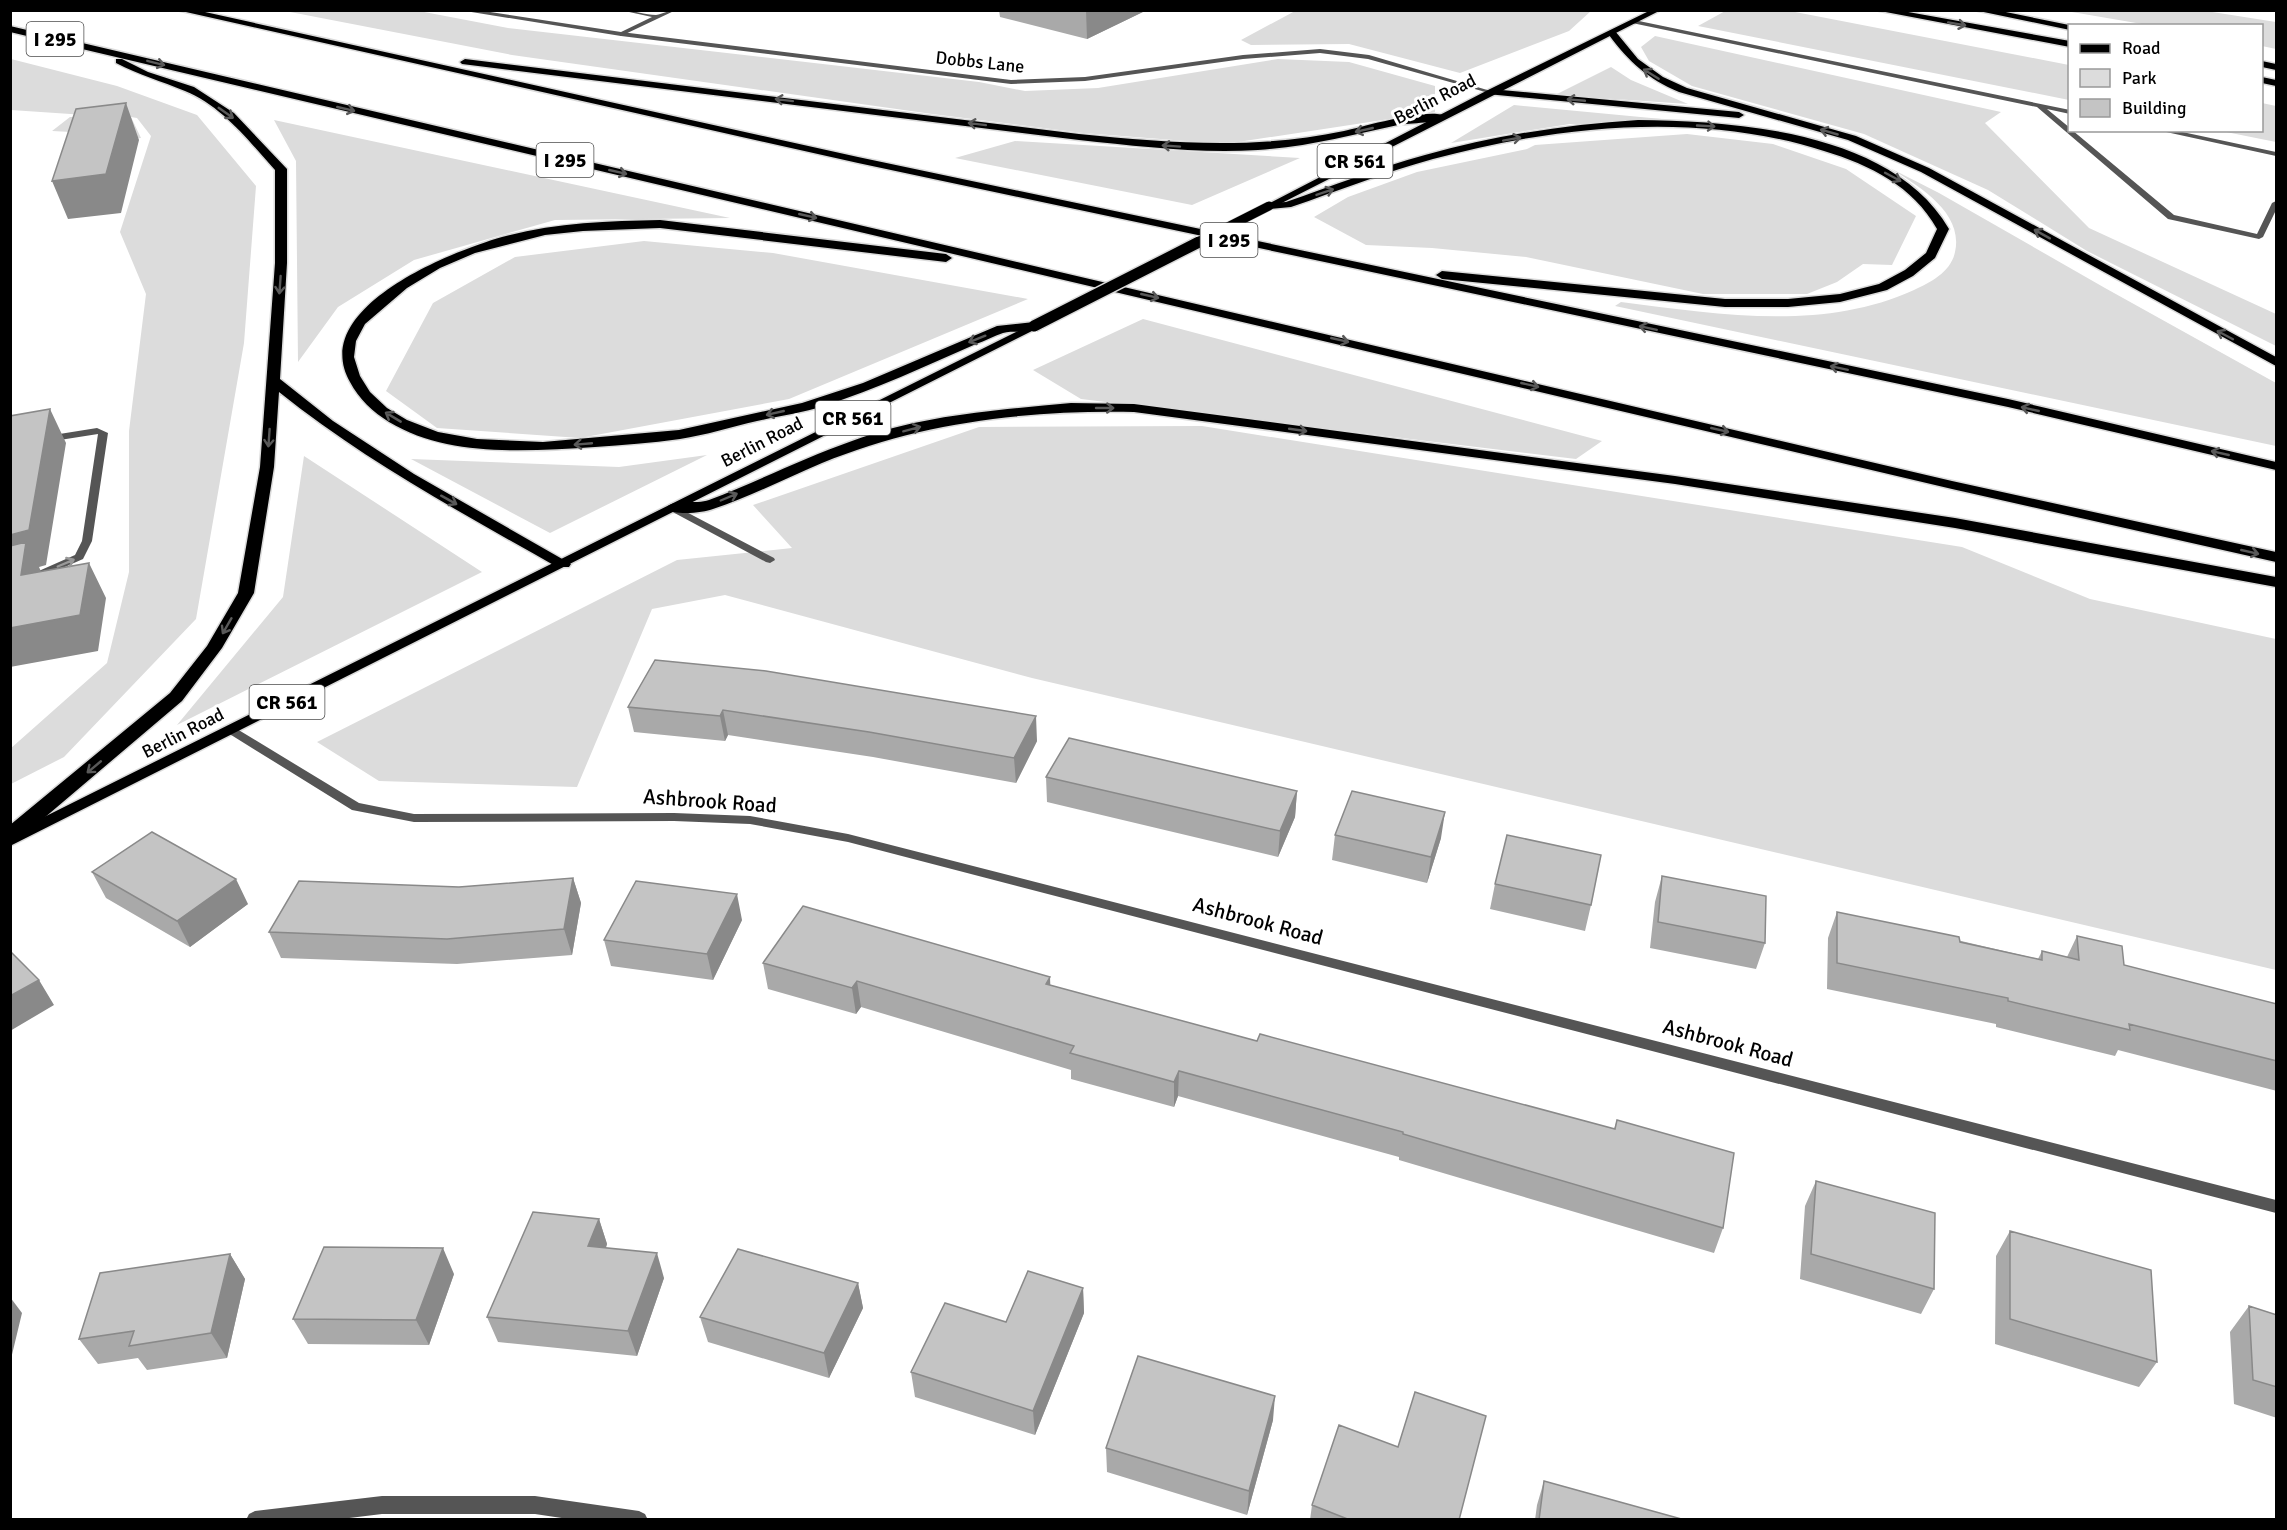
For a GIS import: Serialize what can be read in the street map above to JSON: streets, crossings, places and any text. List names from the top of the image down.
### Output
{
  "streets": {
    "highway": ["I 295"],
    "main road": ["Berlin Road", "CR 561"],
    "street": ["Dobbs Lane", "Ashbrook Road"]
  },
  "crossings": [
    ["Dobbs Lane", "Berlin Road"],
    ["Berlin Road", "Ashbrook Road"]
  ],
  "legend": ["Road", "Park", "Building"]
}
